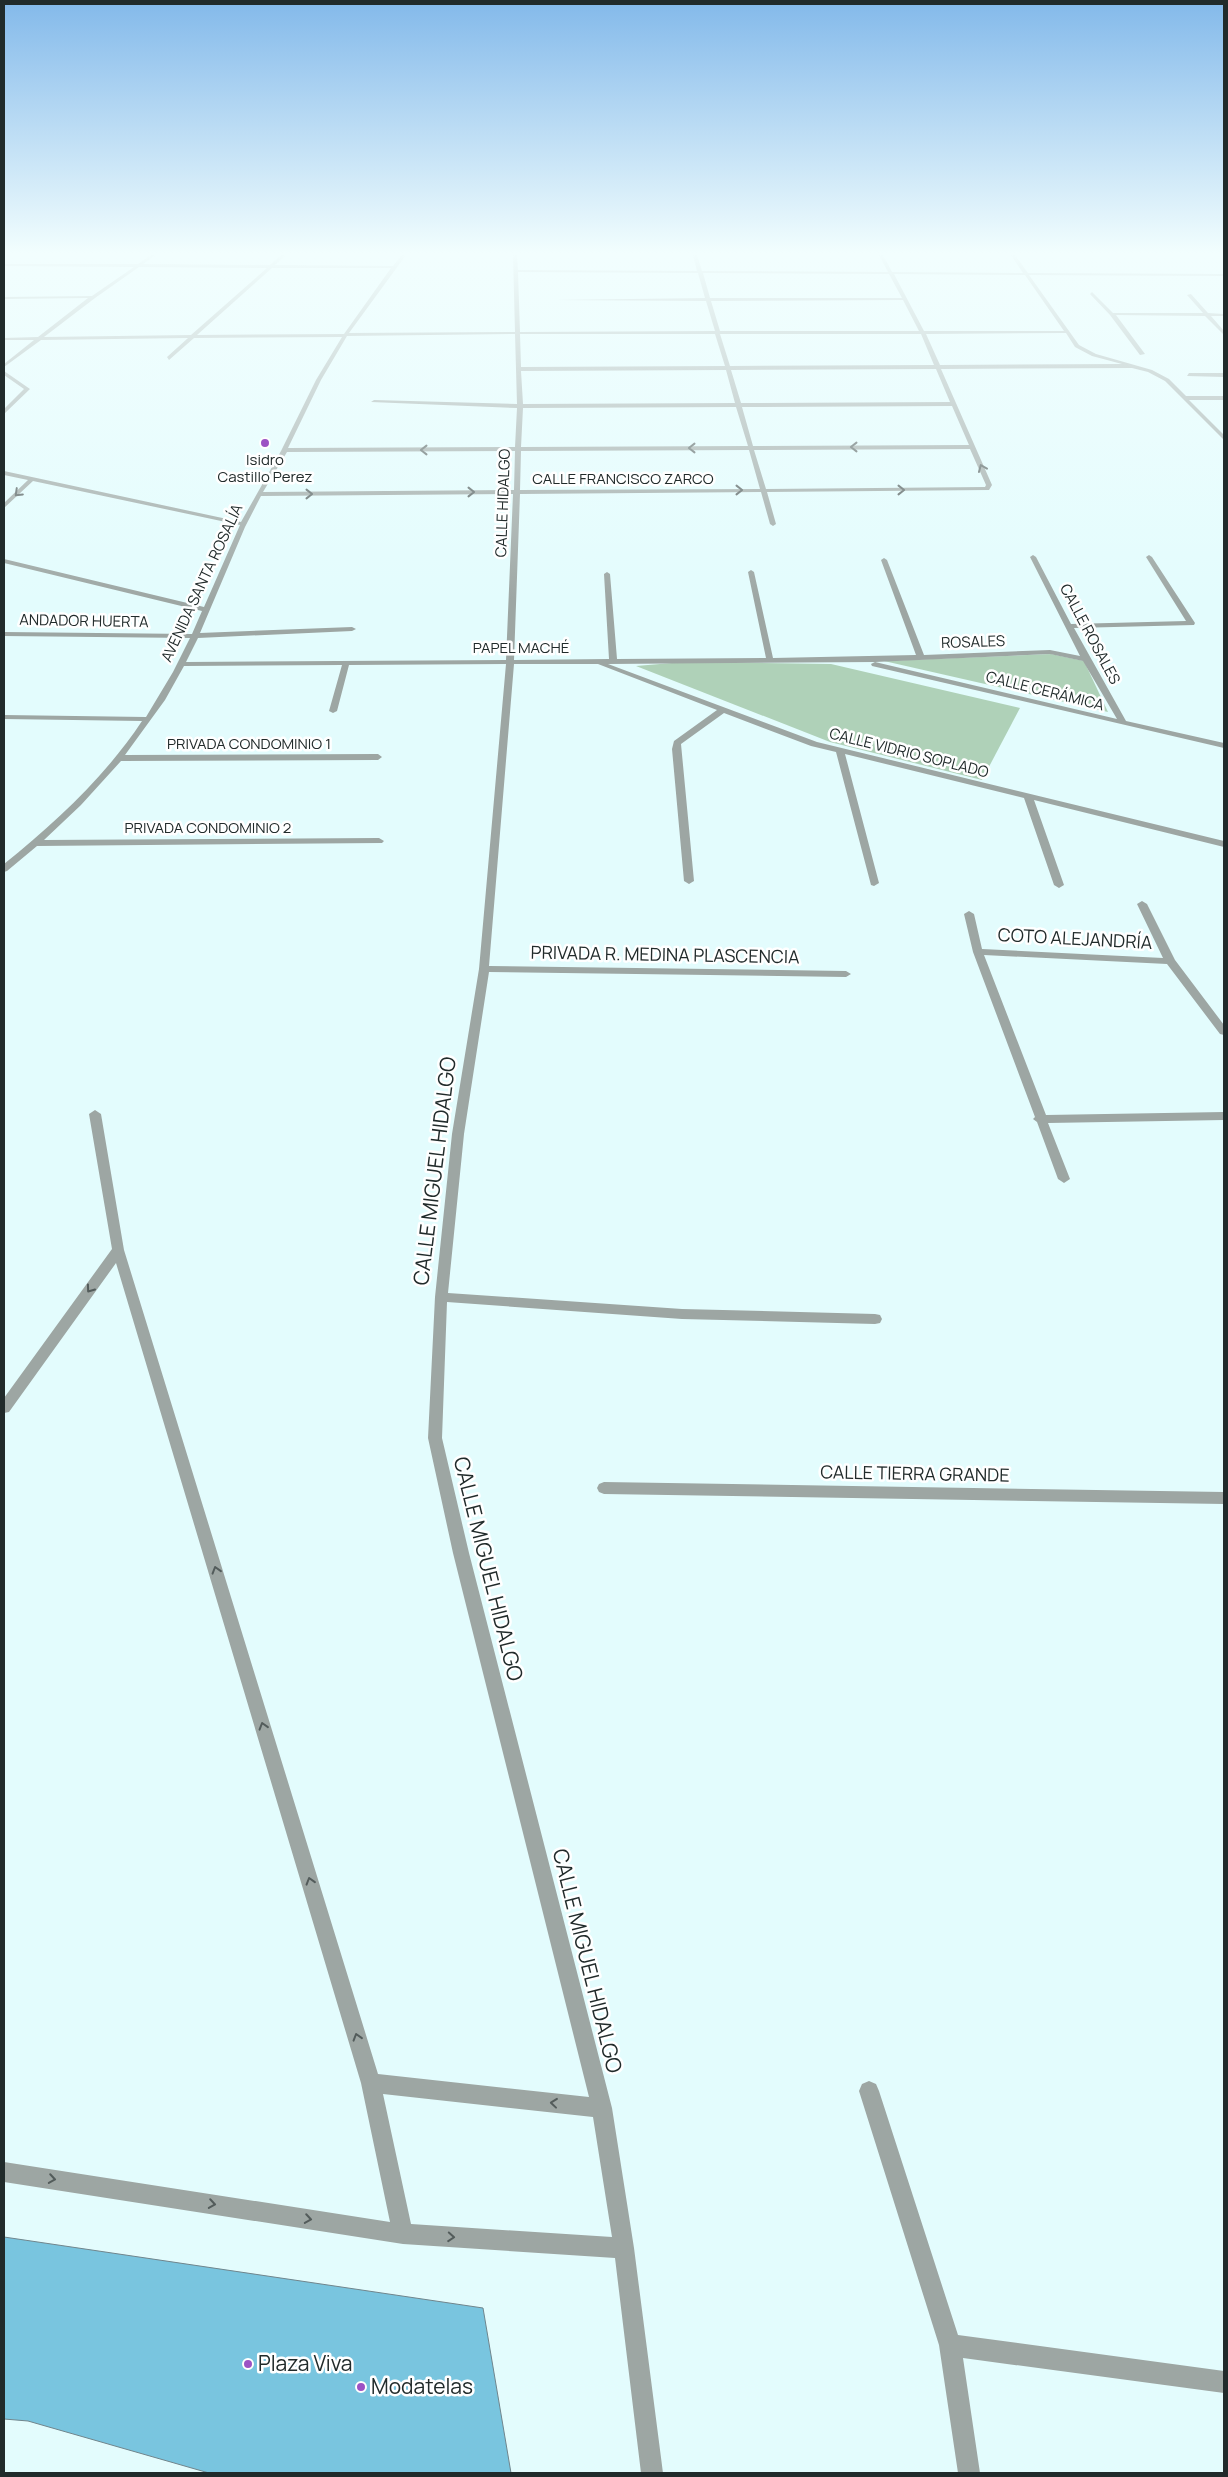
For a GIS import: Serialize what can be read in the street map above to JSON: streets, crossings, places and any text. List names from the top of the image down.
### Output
{
  "streets": {
    "street": [
      "CALLE FRANCISCO ZARCO",
      "CALLE HIDALGO",
      "AVENIDA SANTA ROSALÍA",
      "ANDADOR HUERTA",
      "CALLE ROSALES",
      "ROSALES",
      "PAPEL MACHÉ",
      "CALLE CERÁMICA",
      "PRIVADA CONDOMINIO 1",
      "CALLE VIDRIO SOPLADO",
      "PRIVADA CONDOMINIO 2",
      "COTO ALEJANDRÍA",
      "PRIVADA R. MEDINA PLASCENCIA",
      "CALLE MIGUEL HIDALGO",
      "CALLE TIERRA GRANDE"
    ]
  },
  "crossings": [
    ["CALLE FRANCISCO ZARCO", "CALLE HIDALGO"],
    ["CALLE FRANCISCO ZARCO", "AVENIDA SANTA ROSALÍA"],
    ["CALLE HIDALGO", "PAPEL MACHÉ"],
    ["CALLE HIDALGO", "CALLE MIGUEL HIDALGO"],
    ["AVENIDA SANTA ROSALÍA", "ANDADOR HUERTA"],
    ["AVENIDA SANTA ROSALÍA", "PAPEL MACHÉ"],
    ["AVENIDA SANTA ROSALÍA", "PRIVADA CONDOMINIO 1"],
    ["AVENIDA SANTA ROSALÍA", "PRIVADA CONDOMINIO 2"],
    ["CALLE ROSALES", "ROSALES"],
    ["CALLE ROSALES", "CALLE CERÁMICA"],
    ["ROSALES", "PAPEL MACHÉ"],
    ["ROSALES", "CALLE CERÁMICA"],
    ["PAPEL MACHÉ", "CALLE CERÁMICA"],
    ["PAPEL MACHÉ", "CALLE VIDRIO SOPLADO"],
    ["PAPEL MACHÉ", "CALLE MIGUEL HIDALGO"],
    ["PRIVADA R. MEDINA PLASCENCIA", "CALLE MIGUEL HIDALGO"]
  ],
  "places": ["Isidro Castillo Perez", "Plaza Viva", "Modatelas"]
}
